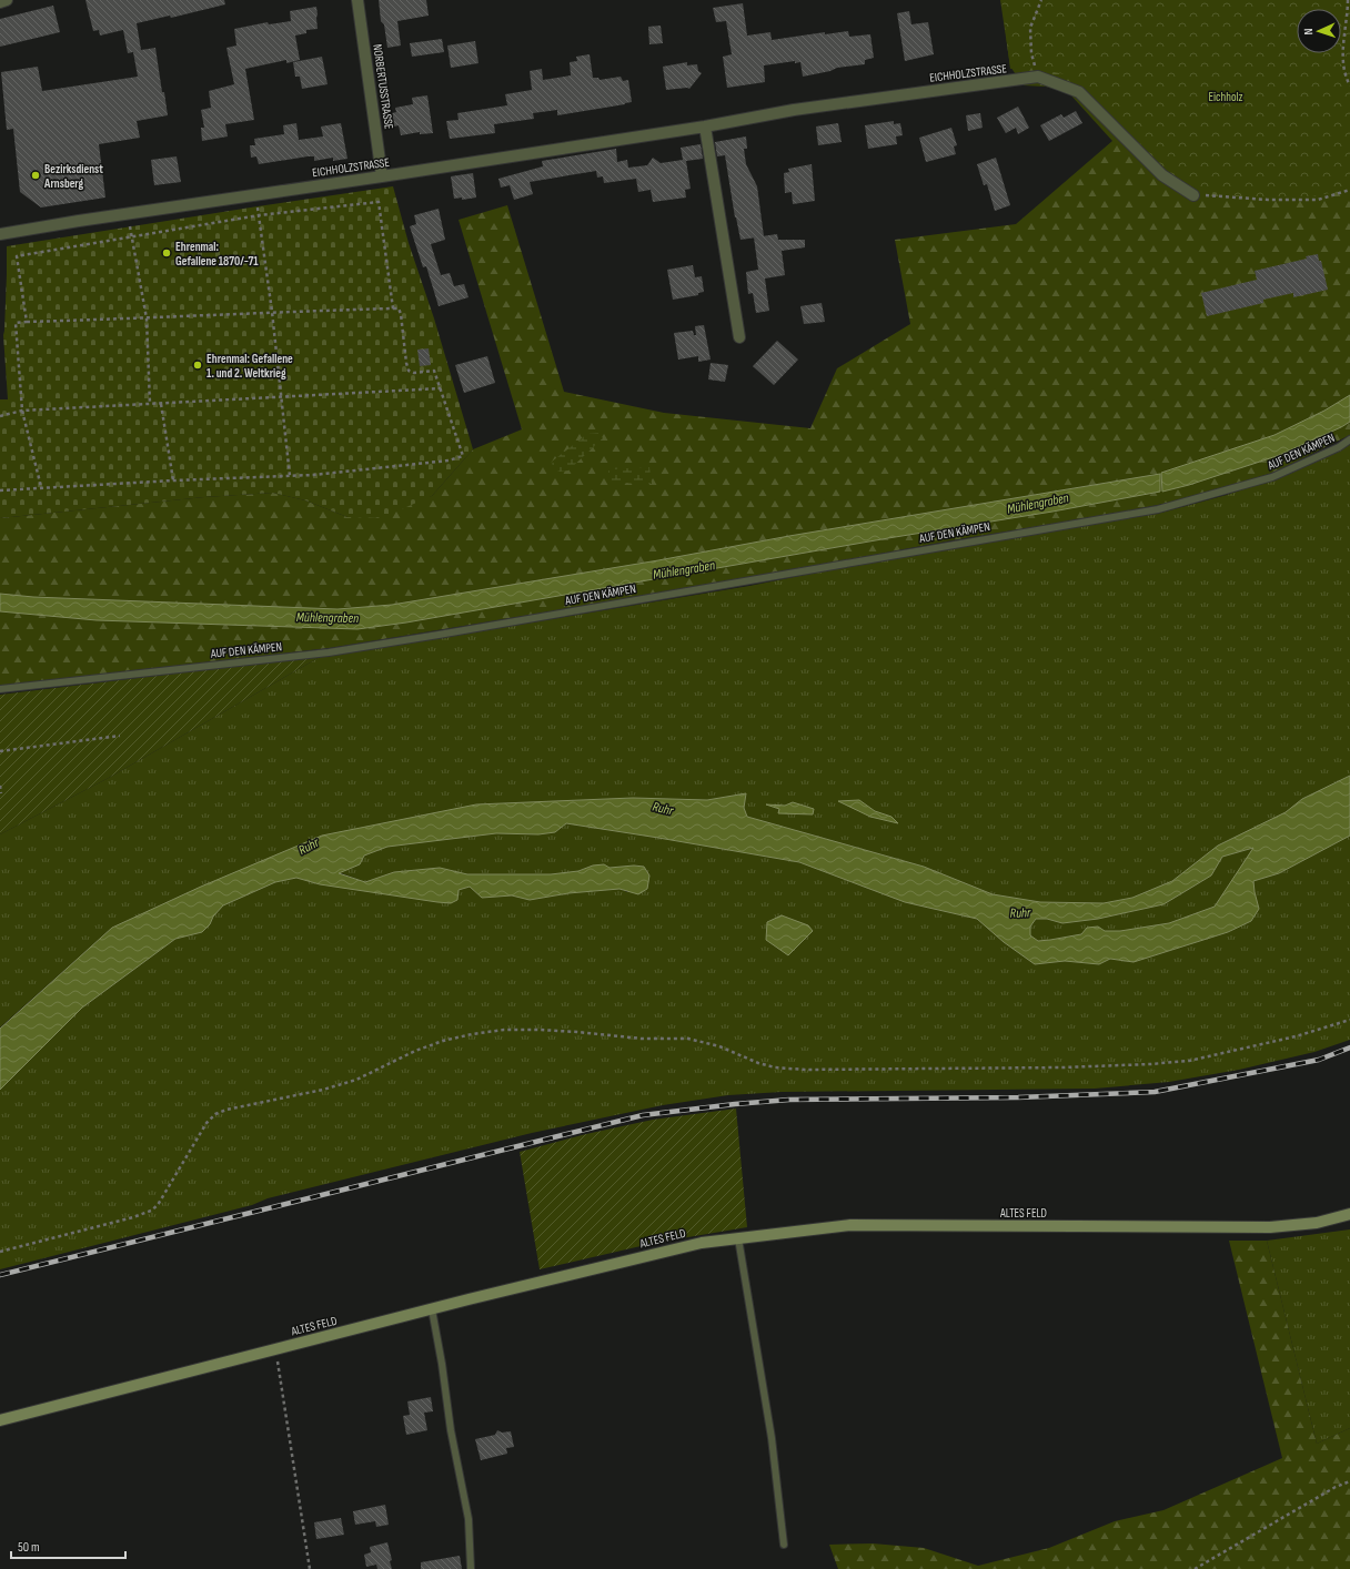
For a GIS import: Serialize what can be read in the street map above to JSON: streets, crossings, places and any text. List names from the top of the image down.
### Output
{
  "streets": {
    "main road": ["ALTES FELD"],
    "street": ["EICHHOLZSTRASSE", "NORBERTUSSTRASSE"],
    "lane": ["AUF DEN KÄMPEN"]
  },
  "crossings": [
    ["EICHHOLZSTRASSE", "NORBERTUSSTRASSE"]
  ],
  "water": ["Mühlengraben", "Ruhr"],
  "parks": ["Eichholz"],
  "places": ["Bezirksdienst Arnsberg", "Ehrenmal: Gefallene 1870/-71", "Ehrenmal: Gefallene 1. und 2. Weltkrieg"],
  "scale_bar": "50 m",
  "north": "left"
}
